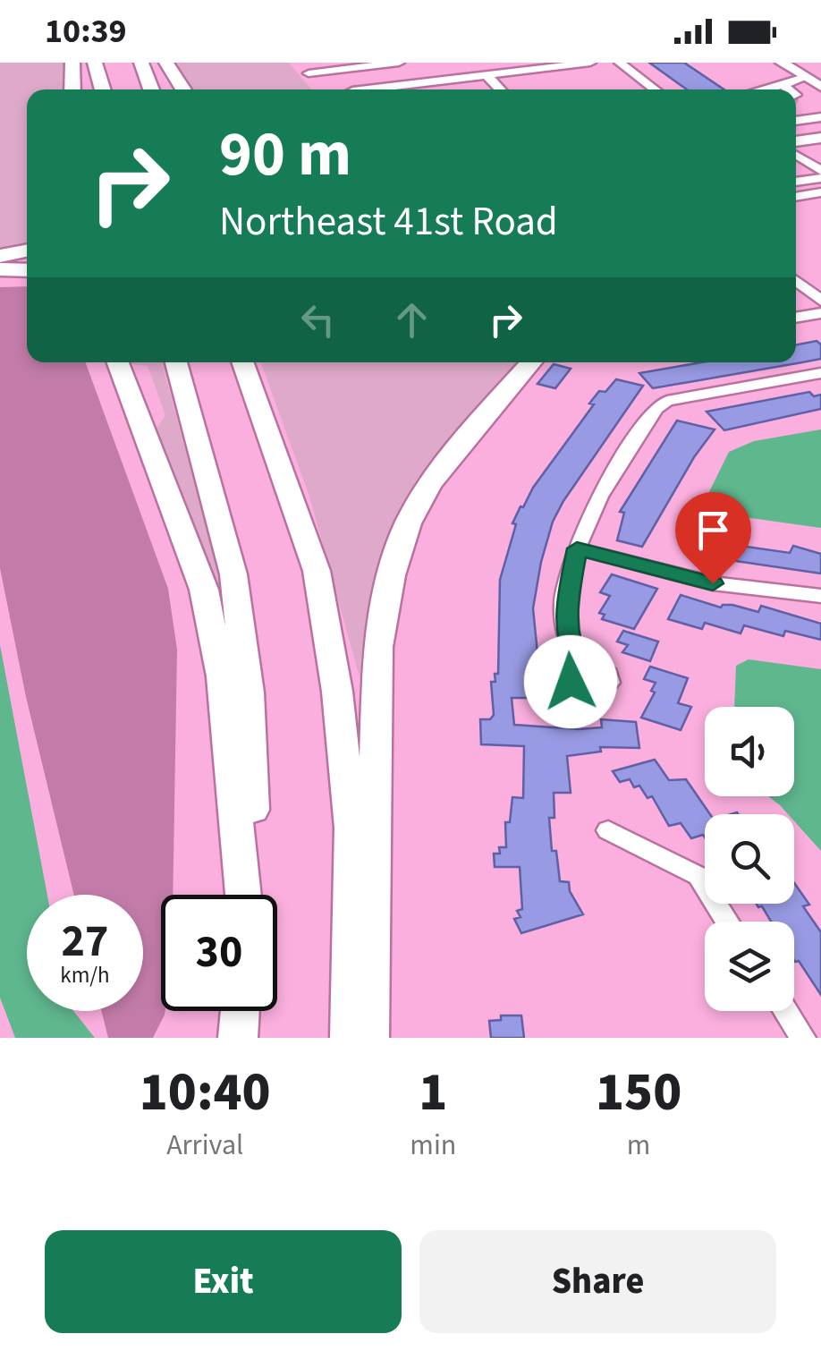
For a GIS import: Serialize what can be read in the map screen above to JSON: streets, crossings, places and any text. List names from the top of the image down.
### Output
{
  "page": {
    "status": "10:39",
    "turn": ["90 m", "Northeast 41st Road"],
    "speed": "27 km/h",
    "limit": "30",
    "eta": [
      "10:40",
      "Arrival",
      "1",
      "min",
      "150",
      "m"
    ],
    "buttons": ["Exit", "Share"]
  }
}
